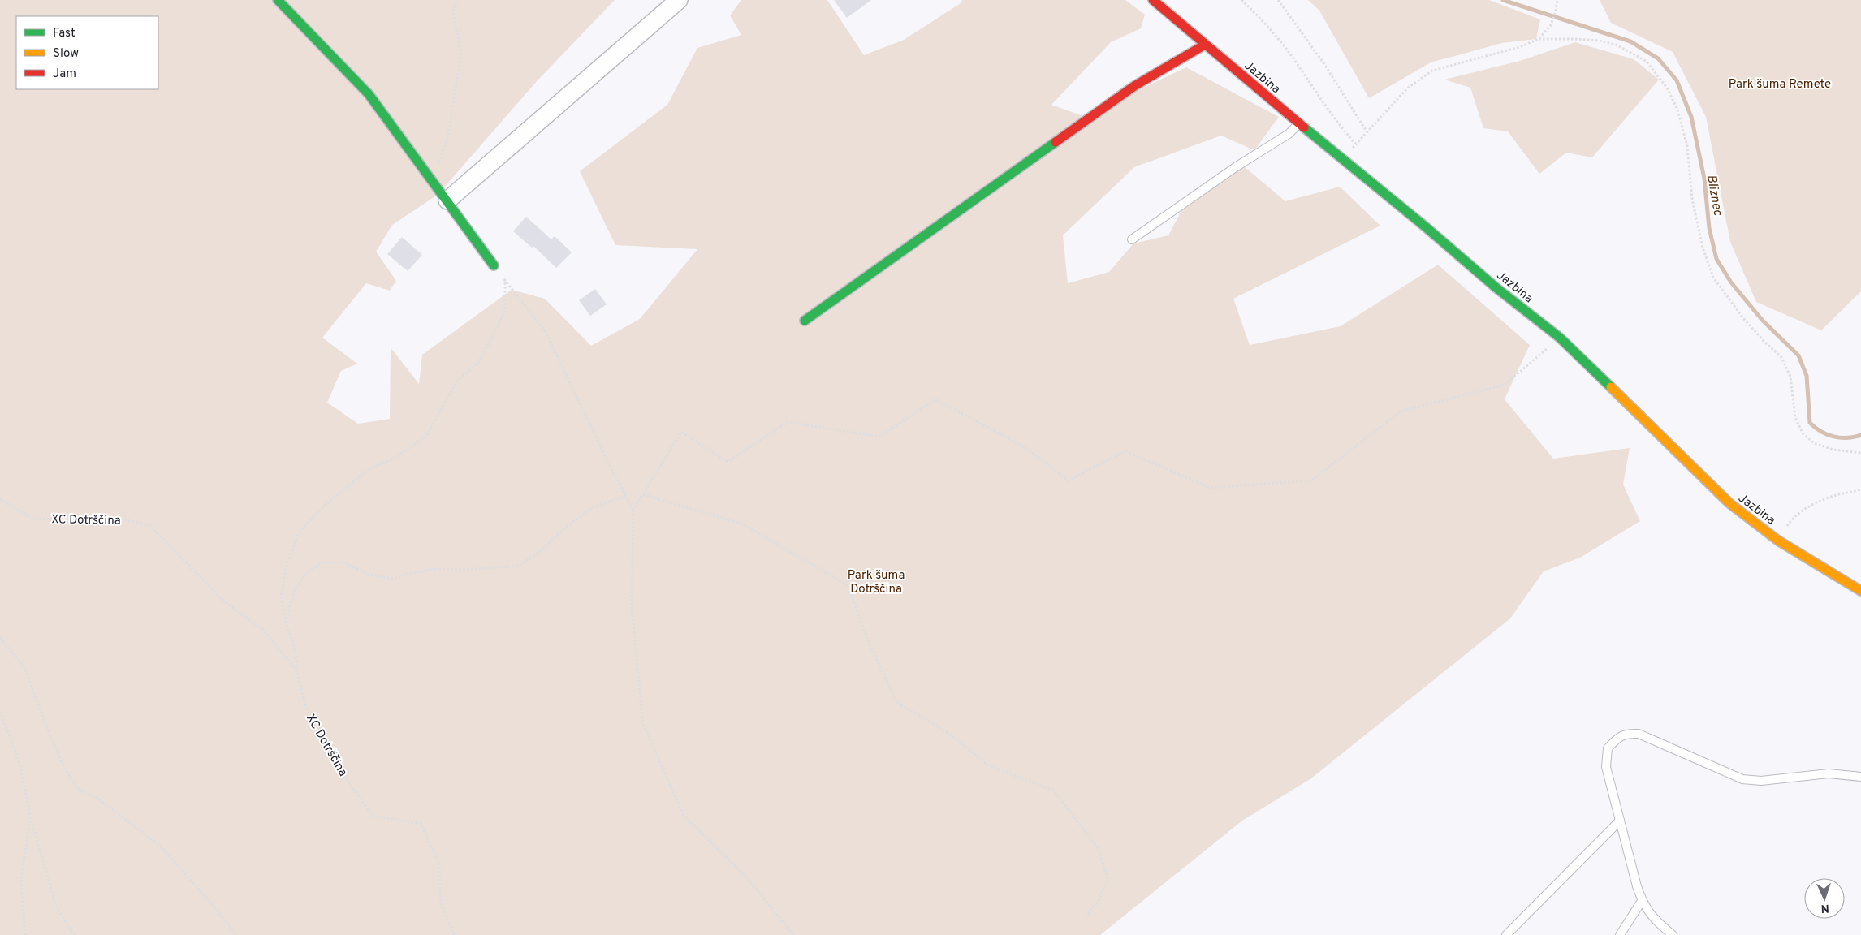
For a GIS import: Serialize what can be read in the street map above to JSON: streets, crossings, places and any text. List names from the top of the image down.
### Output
{
  "streets": {
    "street": ["Jazbina"],
    "path": ["XC Dotrščina"]
  },
  "water": ["Bliznec"],
  "parks": ["Park šuma Remete", "Park šuma Dotrščina"],
  "legend": ["Fast", "Slow", "Jam"],
  "north": "bottom"
}
